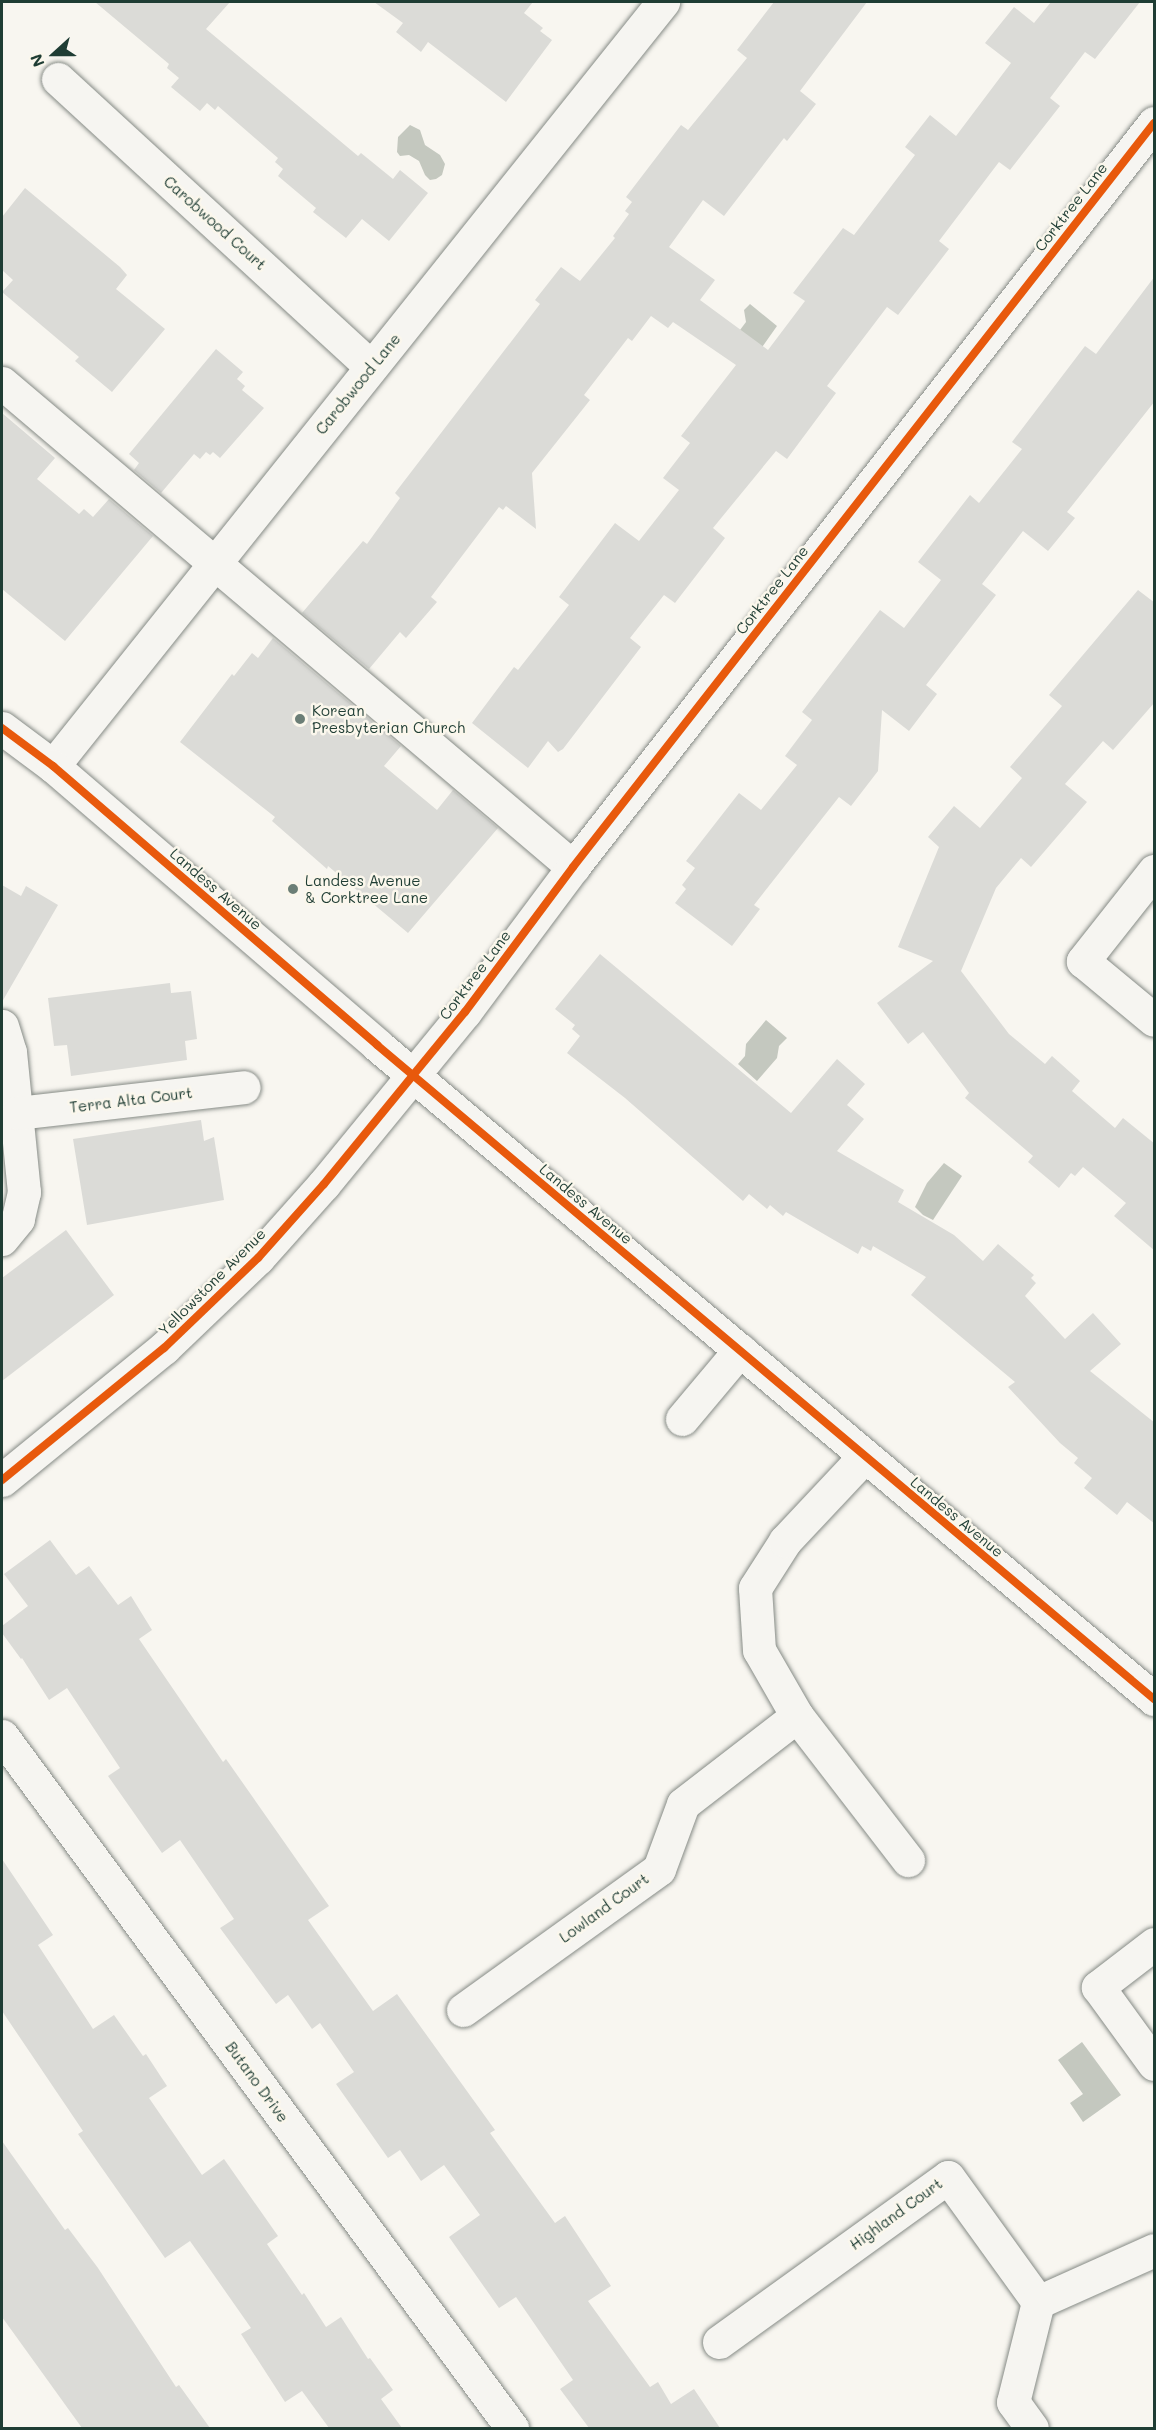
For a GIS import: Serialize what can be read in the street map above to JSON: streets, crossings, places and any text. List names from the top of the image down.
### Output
{
  "streets": {
    "street": [
      "Corktree Lane",
      "Carobwood Court",
      "Carobwood Lane",
      "Landess Avenue",
      "Terra Alta Court",
      "Yellowstone Avenue",
      "Lowland Court",
      "Butano Drive",
      "Highland Court"
    ]
  },
  "crossings": [
    ["Corktree Lane", "Landess Avenue"],
    ["Corktree Lane", "Yellowstone Avenue"],
    ["Carobwood Court", "Carobwood Lane"],
    ["Carobwood Lane", "Landess Avenue"],
    ["Landess Avenue", "Yellowstone Avenue"]
  ],
  "places": ["Korean Presbyterian Church", "Landess Avenue & Corktree Lane"],
  "north": "left"
}
